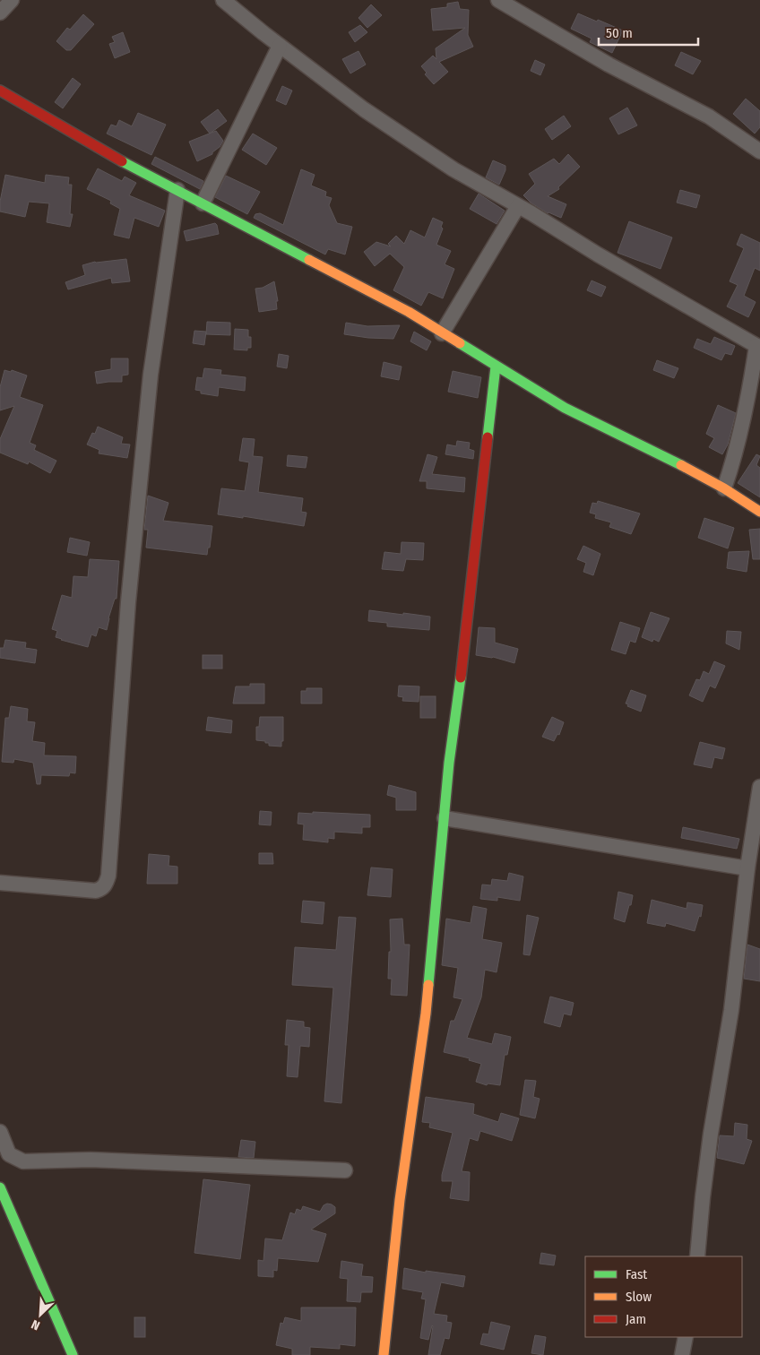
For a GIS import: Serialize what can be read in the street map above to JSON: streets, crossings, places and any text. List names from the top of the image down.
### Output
{
  "legend": ["Fast", "Slow", "Jam"],
  "scale_bar": "50 m",
  "north": "bottom left"
}
